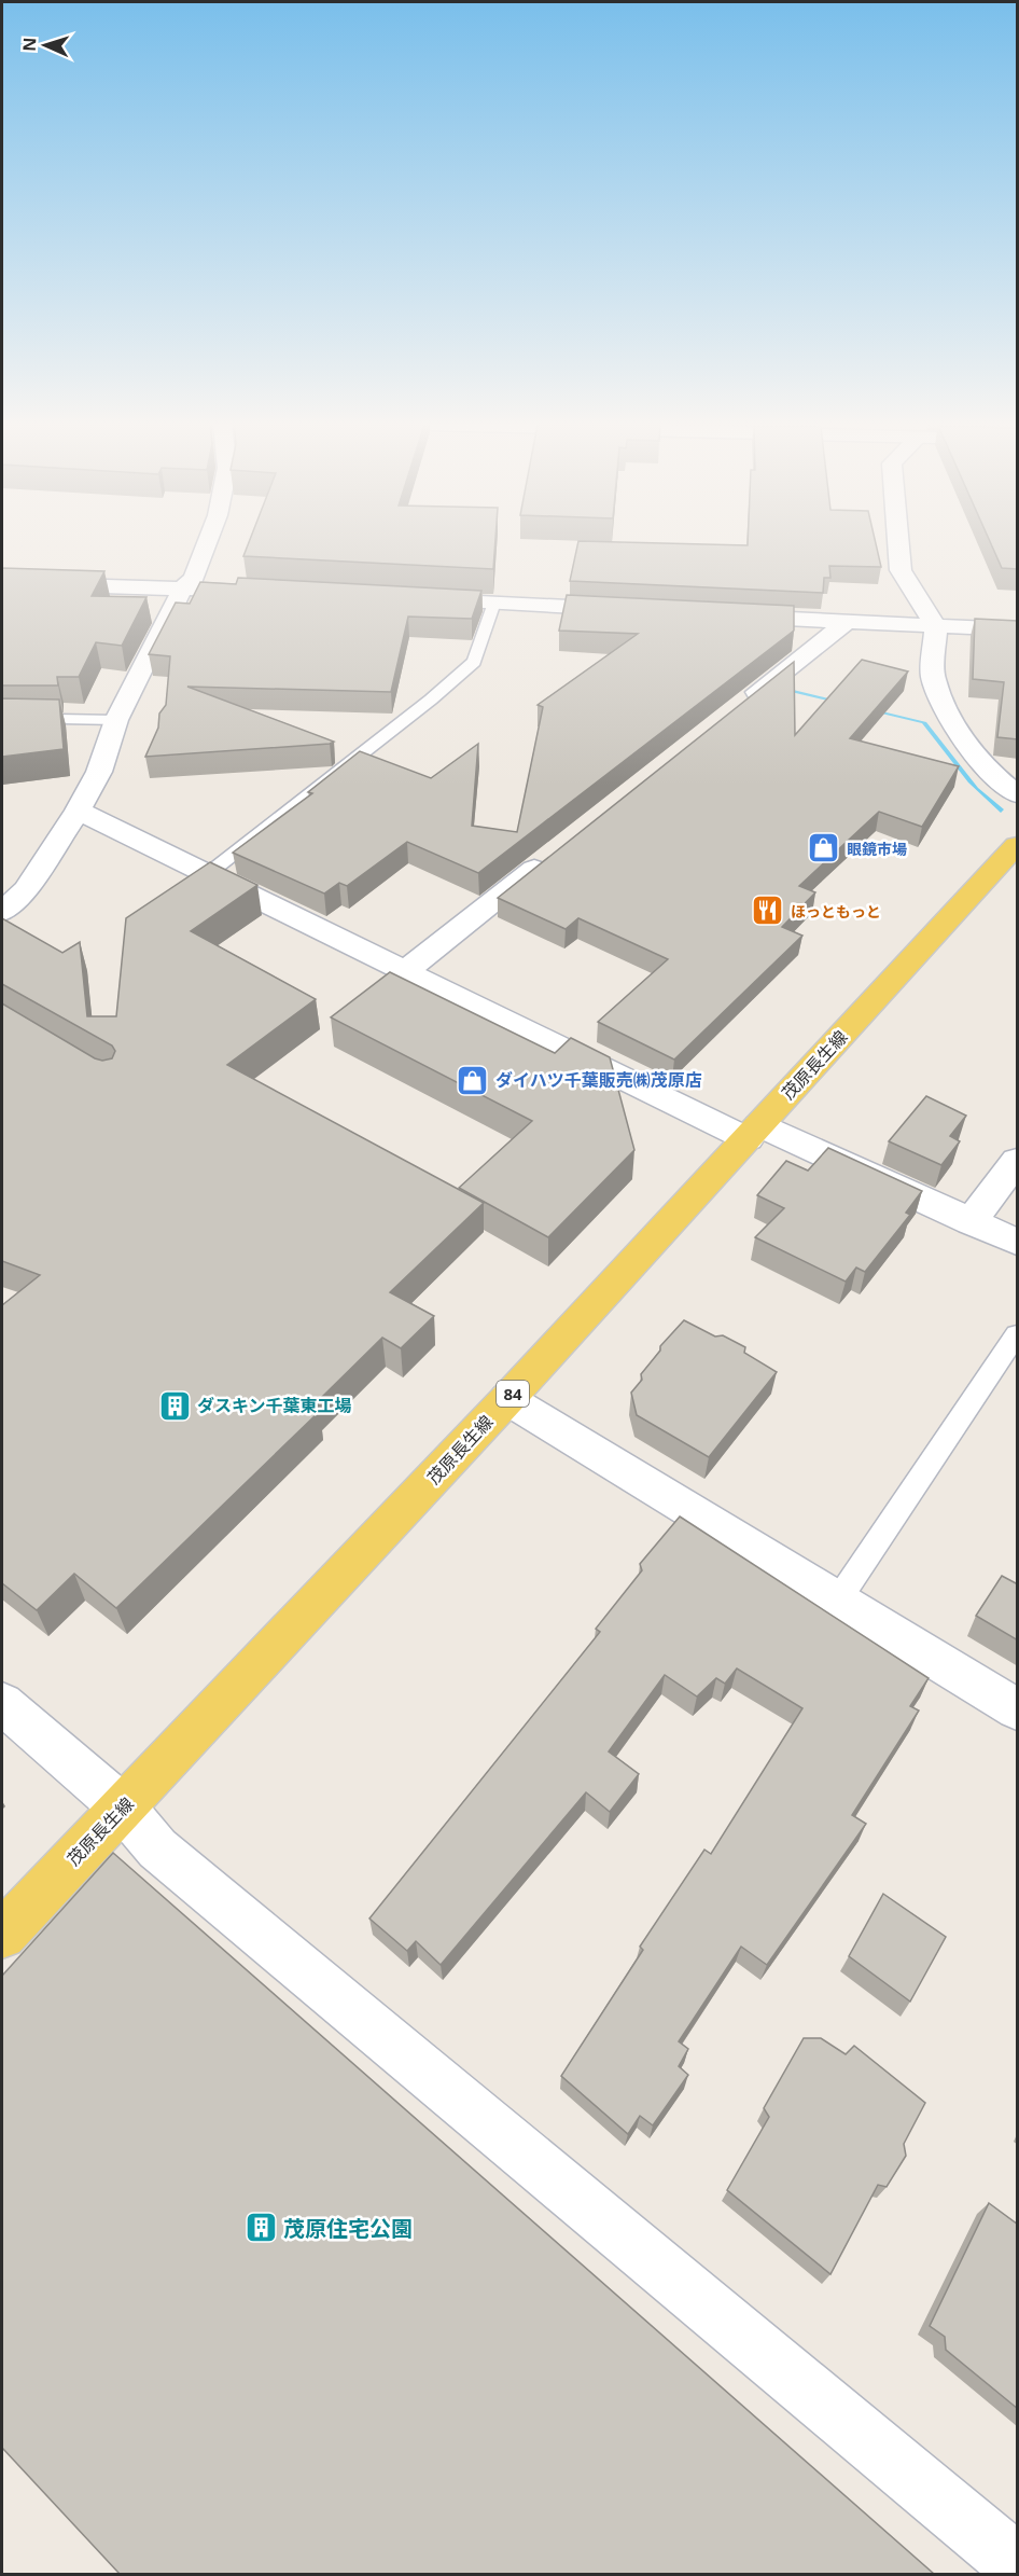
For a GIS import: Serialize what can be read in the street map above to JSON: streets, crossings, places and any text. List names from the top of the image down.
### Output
{
  "streets": {
    "main road": ["茂原長生線", "84"]
  },
  "places": {
    "shop": ["眼鏡市場", "ダイハツ千葉販売㈱茂原店"],
    "restaurant": ["ほっともっと"],
    "building": ["ダスキン千葉東工場", "茂原住宅公園"]
  },
  "north": "left"
}
